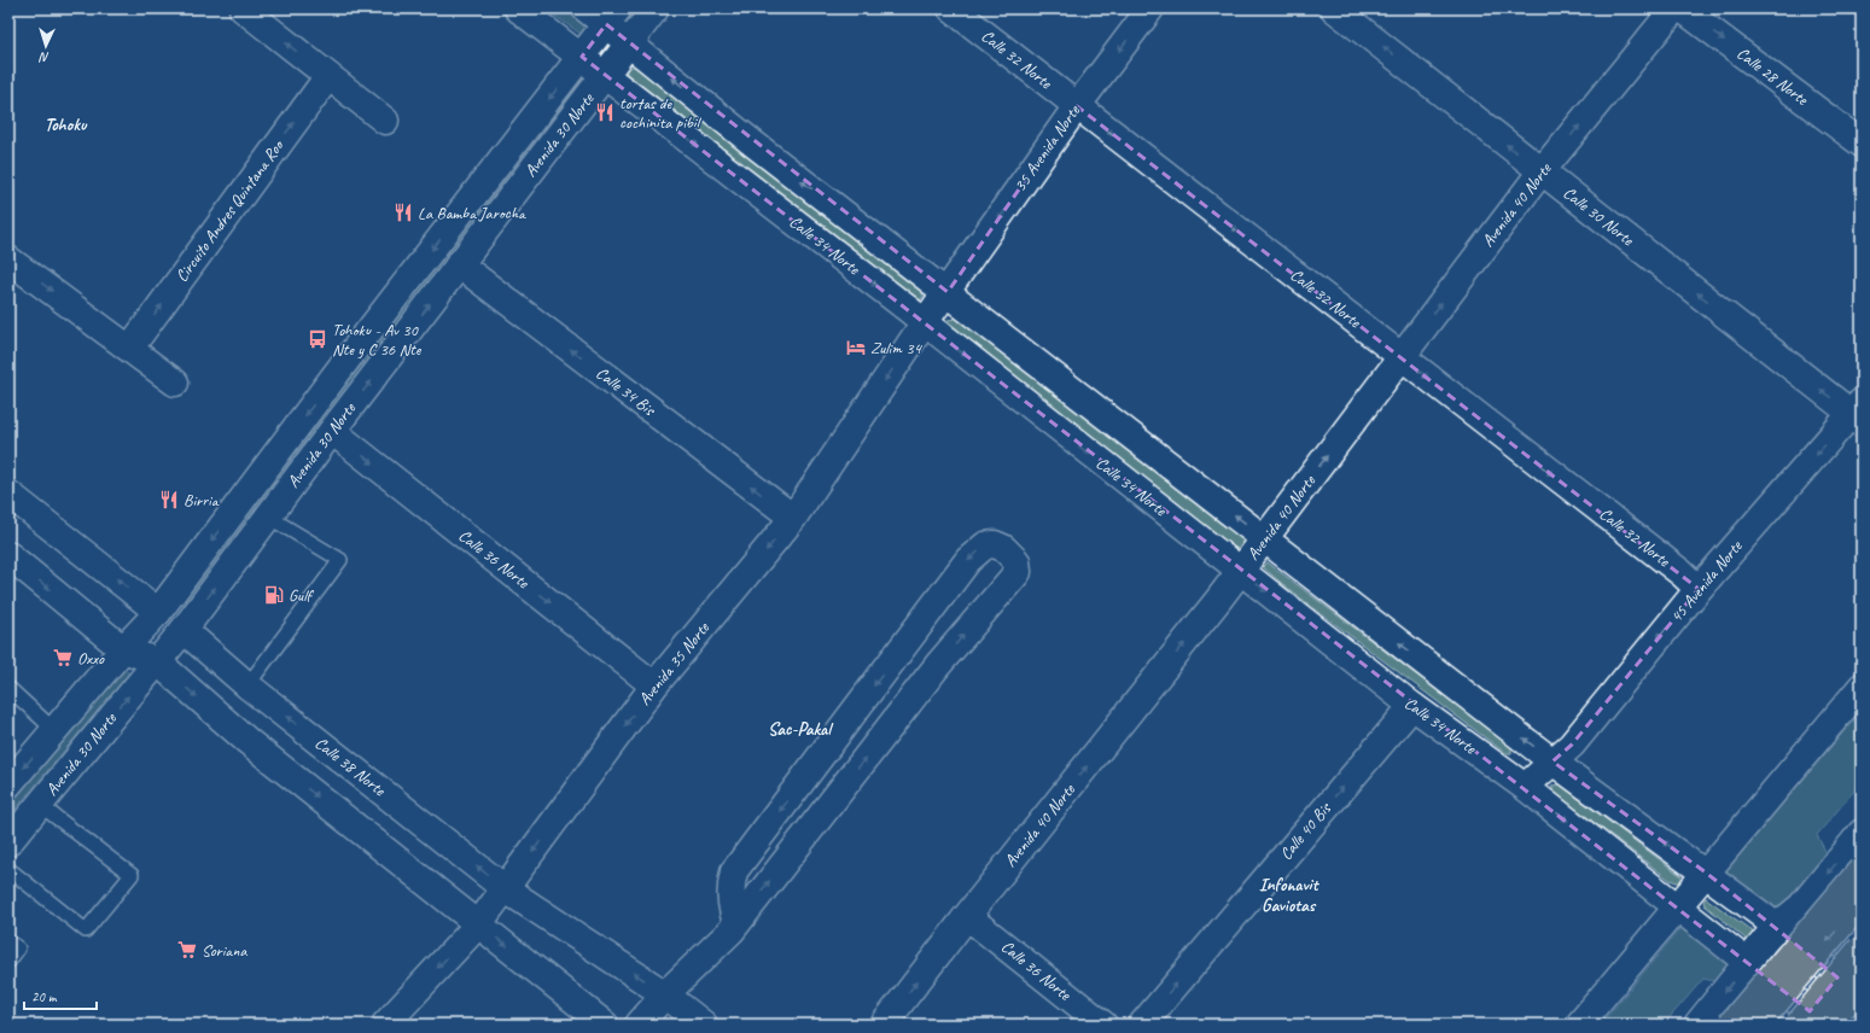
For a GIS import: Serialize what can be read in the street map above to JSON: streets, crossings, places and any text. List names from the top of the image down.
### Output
{
  "streets": {
    "street": [
      "Calle 32 Norte",
      "Calle 28 Norte",
      "Avenida 30 Norte",
      "35 Avenida Norte",
      "Avenida 40 Norte",
      "Circuito Andres Quintana Roo",
      "Calle 30 Norte",
      "Calle 34 Norte",
      "Calle 34 Bis",
      "Calle 36 Norte",
      "45 Avenida Norte",
      "Avenida 35 Norte",
      "Calle 38 Norte",
      "Calle 40 Bis"
    ]
  },
  "crossings": [
    ["Calle 32 Norte", "35 Avenida Norte"],
    ["Calle 32 Norte", "Avenida 40 Norte"],
    ["Calle 32 Norte", "45 Avenida Norte"],
    ["Avenida 30 Norte", "Calle 34 Norte"],
    ["Avenida 30 Norte", "Calle 34 Bis"],
    ["Avenida 30 Norte", "Calle 36 Norte"],
    ["Avenida 30 Norte", "Calle 38 Norte"],
    ["35 Avenida Norte", "Avenida 35 Norte"],
    ["Avenida 40 Norte", "Calle 30 Norte"],
    ["Avenida 40 Norte", "Calle 34 Norte"],
    ["Avenida 40 Norte", "Calle 36 Norte"],
    ["Calle 30 Norte", "45 Avenida Norte"],
    ["Calle 34 Norte", "45 Avenida Norte"],
    ["Calle 34 Norte", "Avenida 35 Norte"],
    ["Calle 34 Norte", "Calle 40 Bis"],
    ["Calle 34 Bis", "Avenida 35 Norte"],
    ["Calle 36 Norte", "Avenida 35 Norte"],
    ["Avenida 35 Norte", "Calle 38 Norte"]
  ],
  "one_way": [
    "Calle 28 Norte",
    "35 Avenida Norte",
    "Avenida 40 Norte",
    "Circuito Andres Quintana Roo",
    "Calle 30 Norte",
    "Calle 34 Bis",
    "Calle 36 Norte",
    "Avenida 35 Norte",
    "Calle 40 Bis"
  ],
  "districts": ["Tohoku", "Sac-Pakal", "Infonavit Gaviotas"],
  "places": {
    "restaurant": ["tortas de cochinita pibil", "La Bamba Jarocha", "Birria"],
    "bus stop": ["Tohoku - Av 30 Nte y C 36 Nte"],
    "hotel": ["Zulim 34"],
    "fuel station": ["Gulf"],
    "supermarket": ["Oxxo", "Soriana"]
  },
  "scale_bar": "20 m",
  "north": "bottom"
}
